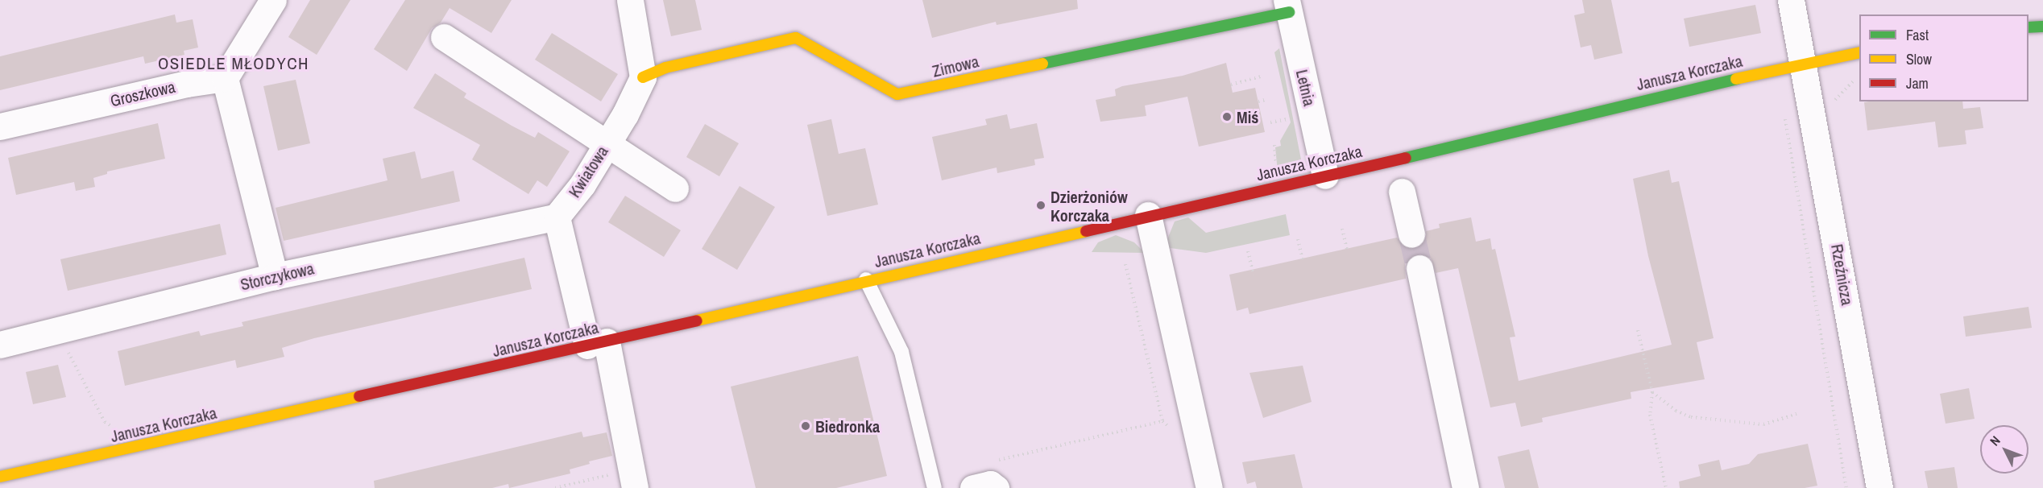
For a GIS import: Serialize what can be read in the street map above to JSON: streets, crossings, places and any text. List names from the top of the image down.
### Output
{
  "streets": {
    "street": [
      "Zimowa",
      "Janusza Korczaka",
      "Letnia",
      "Groszkowa",
      "Kwiatowa",
      "Rzeźnicza",
      "Storczykowa"
    ]
  },
  "crossings": [
    ["Zimowa", "Letnia"],
    ["Zimowa", "Kwiatowa"],
    ["Janusza Korczaka", "Letnia"],
    ["Janusza Korczaka", "Rzeźnicza"],
    ["Kwiatowa", "Storczykowa"]
  ],
  "districts": ["OSIEDLE MŁODYCH"],
  "places": ["Miś", "Dzierżoniów Korczaka", "Biedronka"],
  "legend": ["Fast", "Slow", "Jam"],
  "north": "top left"
}
